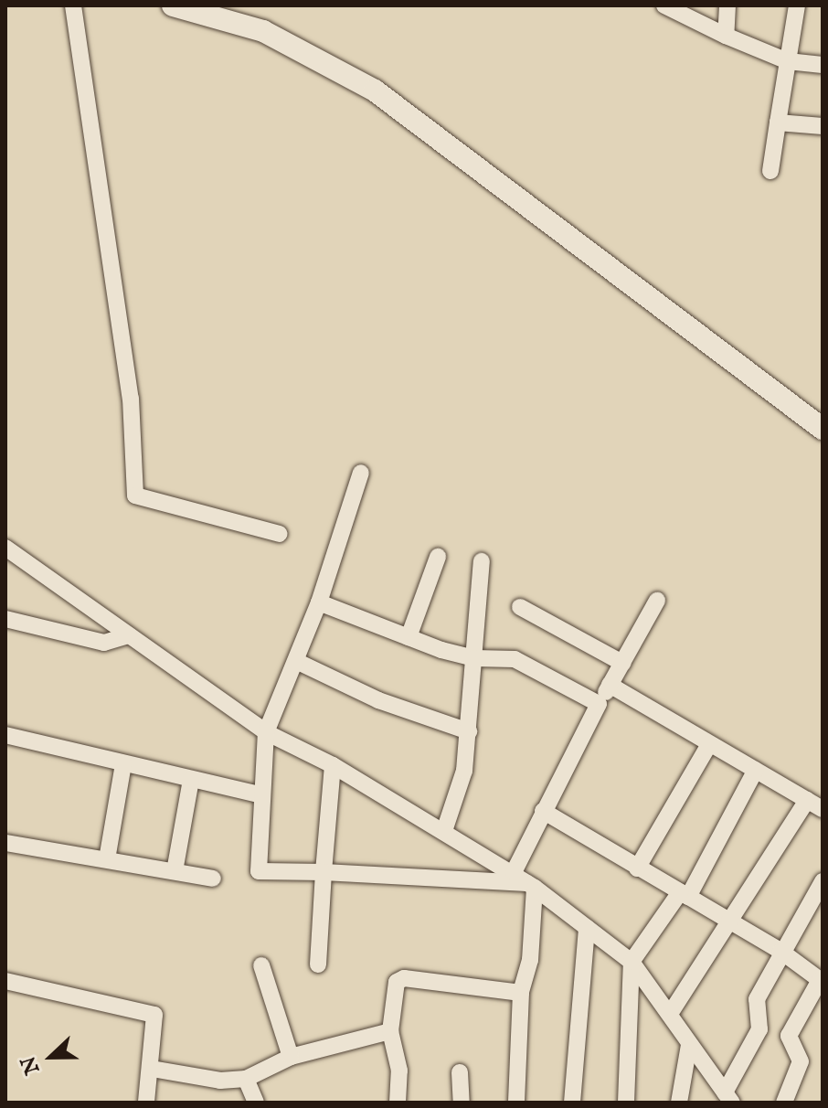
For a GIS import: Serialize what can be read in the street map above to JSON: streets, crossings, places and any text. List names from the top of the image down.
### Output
{
  "north": "left"
}
